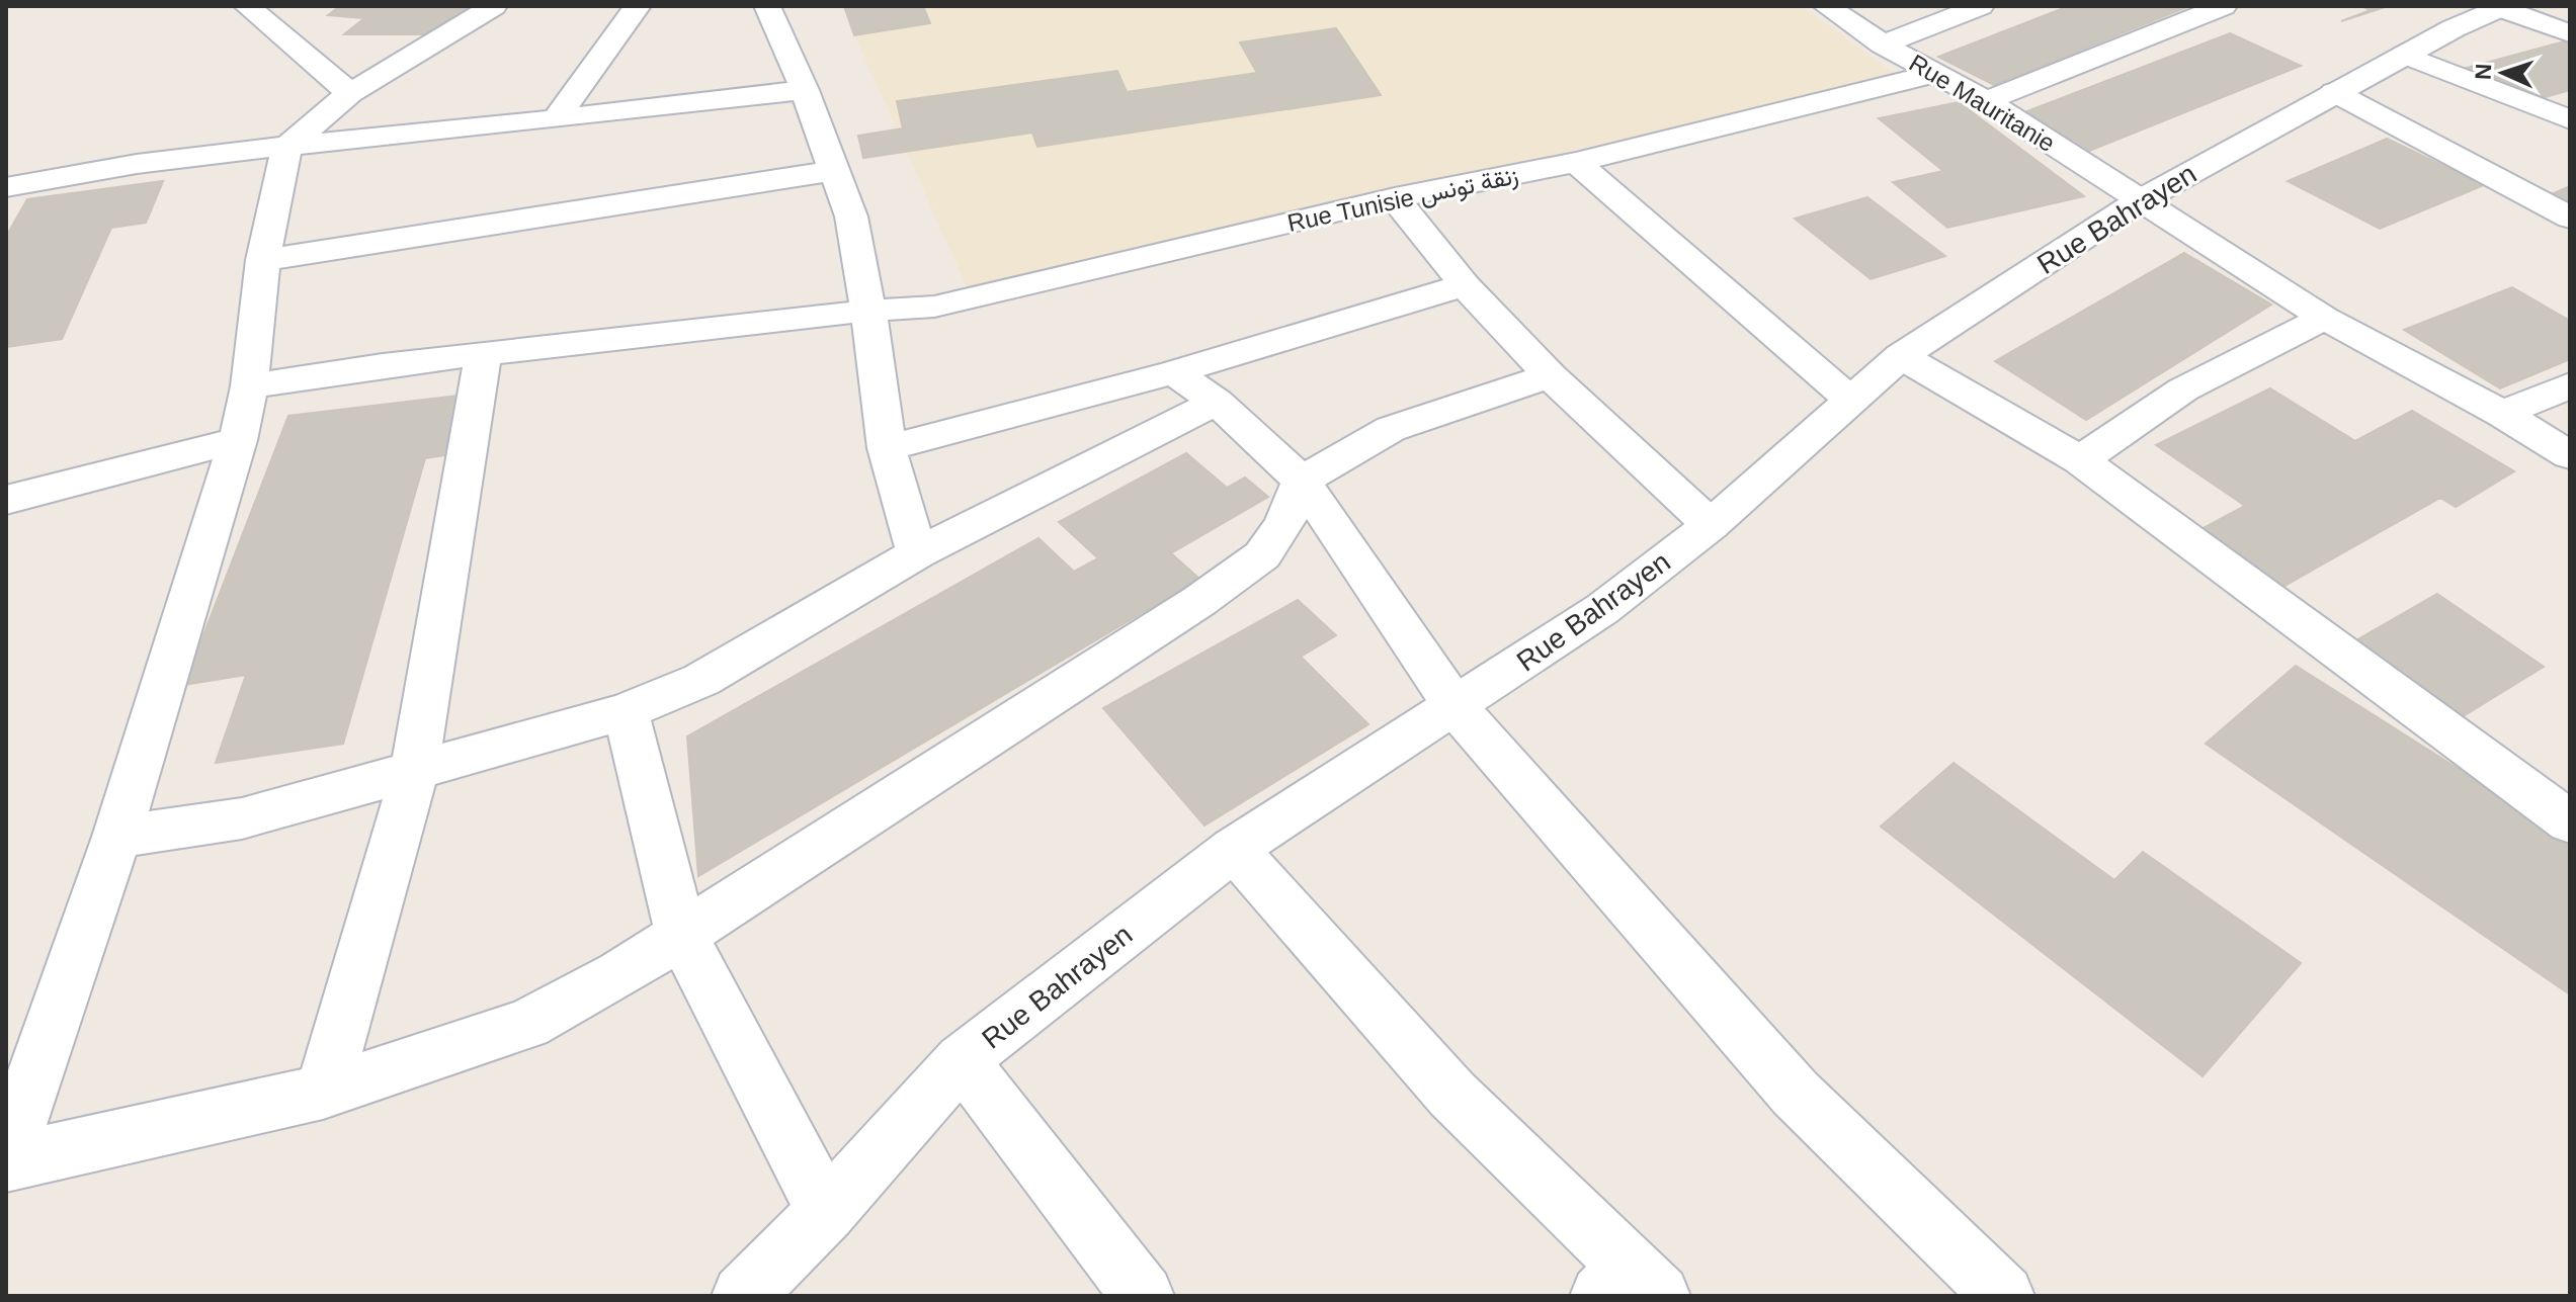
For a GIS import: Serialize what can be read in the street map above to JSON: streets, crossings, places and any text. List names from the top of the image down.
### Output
{
  "streets": {
    "street": ["Rue Mauritanie", "Rue Tunisie زنقة تونس", "Rue Bahrayen"]
  },
  "crossings": [
    ["Rue Mauritanie", "Rue Tunisie زنقة تونس"],
    ["Rue Mauritanie", "Rue Bahrayen"]
  ],
  "north": "left"
}
